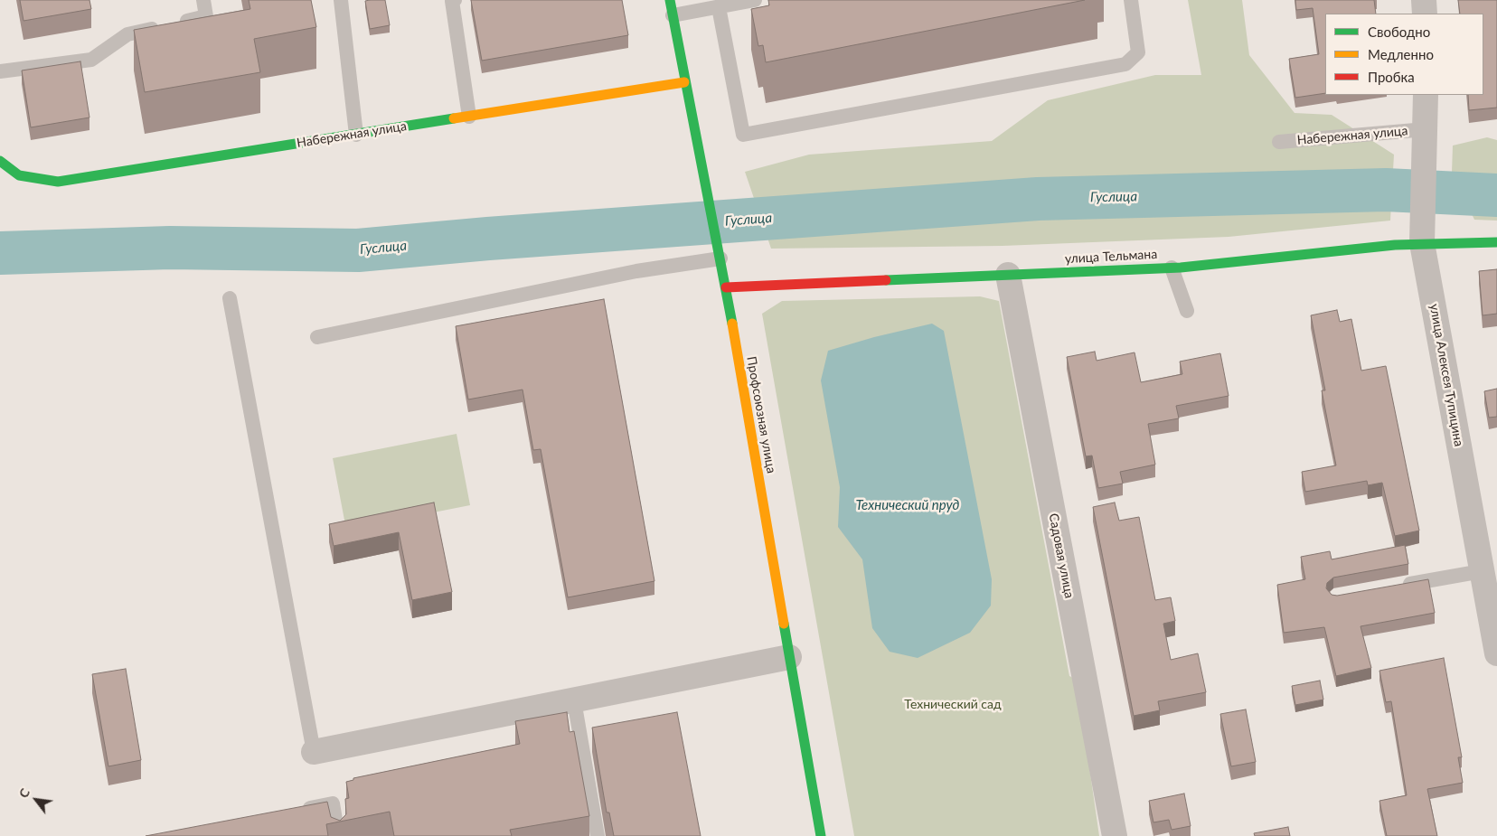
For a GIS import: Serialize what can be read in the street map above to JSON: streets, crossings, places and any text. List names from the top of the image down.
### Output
{
  "streets": {
    "street": [
      "Набережная улица",
      "улица Тельмана",
      "улица Алексея Тупицина",
      "Профсоюзная улица",
      "Садовая улица"
    ]
  },
  "crossings": [
    ["Набережная улица", "улица Алексея Тупицина"],
    ["Набережная улица", "Профсоюзная улица"],
    ["улица Тельмана", "улица Алексея Тупицина"],
    ["улица Тельмана", "Профсоюзная улица"],
    ["улица Тельмана", "Садовая улица"]
  ],
  "water": ["Гуслица", "Технический пруд"],
  "parks": ["Технический сад"],
  "legend": ["Свободно", "Медленно", "Пробка"],
  "north": "top left"
}
